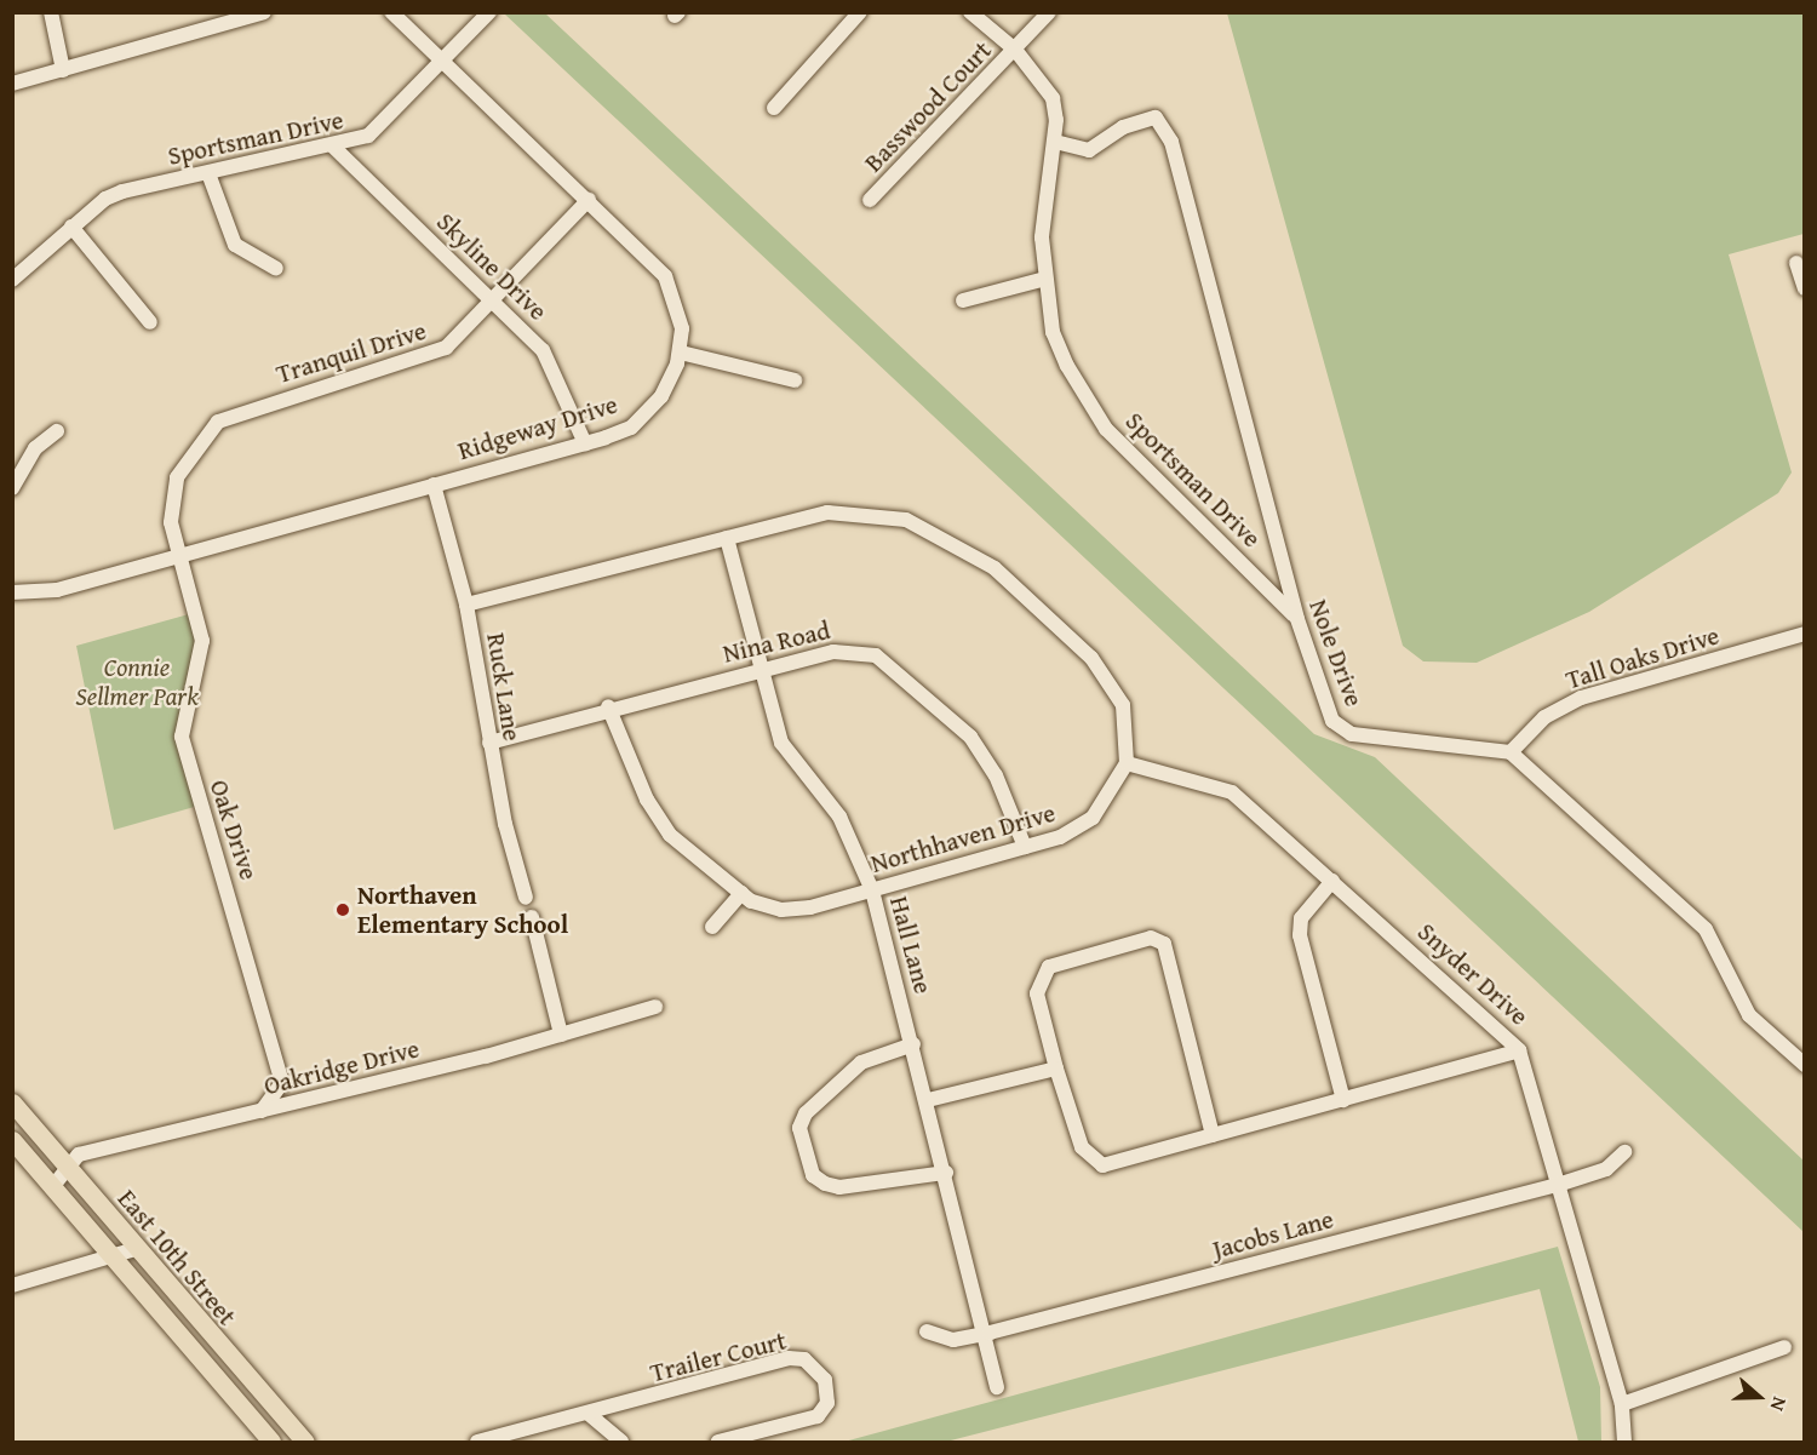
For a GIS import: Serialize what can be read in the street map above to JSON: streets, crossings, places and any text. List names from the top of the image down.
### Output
{
  "streets": {
    "main road": ["East 10th Street"],
    "street": [
      "Basswood Court",
      "Sportsman Drive",
      "Skyline Drive",
      "Tranquil Drive",
      "Ridgeway Drive",
      "Nina Road",
      "Nole Drive",
      "Tall Oaks Drive",
      "Ruck Lane",
      "Oak Drive",
      "Northhaven Drive",
      "Hall Lane",
      "Snyder Drive",
      "Oakridge Drive",
      "Jacobs Lane",
      "Trailer Court"
    ]
  },
  "crossings": [
    ["Basswood Court", "Sportsman Drive"],
    ["Sportsman Drive", "Skyline Drive"],
    ["Sportsman Drive", "Nole Drive"],
    ["Skyline Drive", "Tranquil Drive"],
    ["Skyline Drive", "Ridgeway Drive"],
    ["Tranquil Drive", "Ridgeway Drive"],
    ["Tranquil Drive", "Oak Drive"],
    ["Ridgeway Drive", "Ruck Lane"],
    ["Ridgeway Drive", "Oak Drive"],
    ["Nina Road", "Ruck Lane"],
    ["Nina Road", "Northhaven Drive"],
    ["Nina Road", "Hall Lane"],
    ["Nole Drive", "Tall Oaks Drive"],
    ["Oak Drive", "Oakridge Drive"],
    ["Northhaven Drive", "Hall Lane"],
    ["Northhaven Drive", "Snyder Drive"],
    ["Hall Lane", "Jacobs Lane"],
    ["Snyder Drive", "Jacobs Lane"],
    ["Oakridge Drive", "East 10th Street"]
  ],
  "parks": ["Connie Sellmer Park"],
  "places": ["Northaven Elementary School"],
  "north": "right"
}
